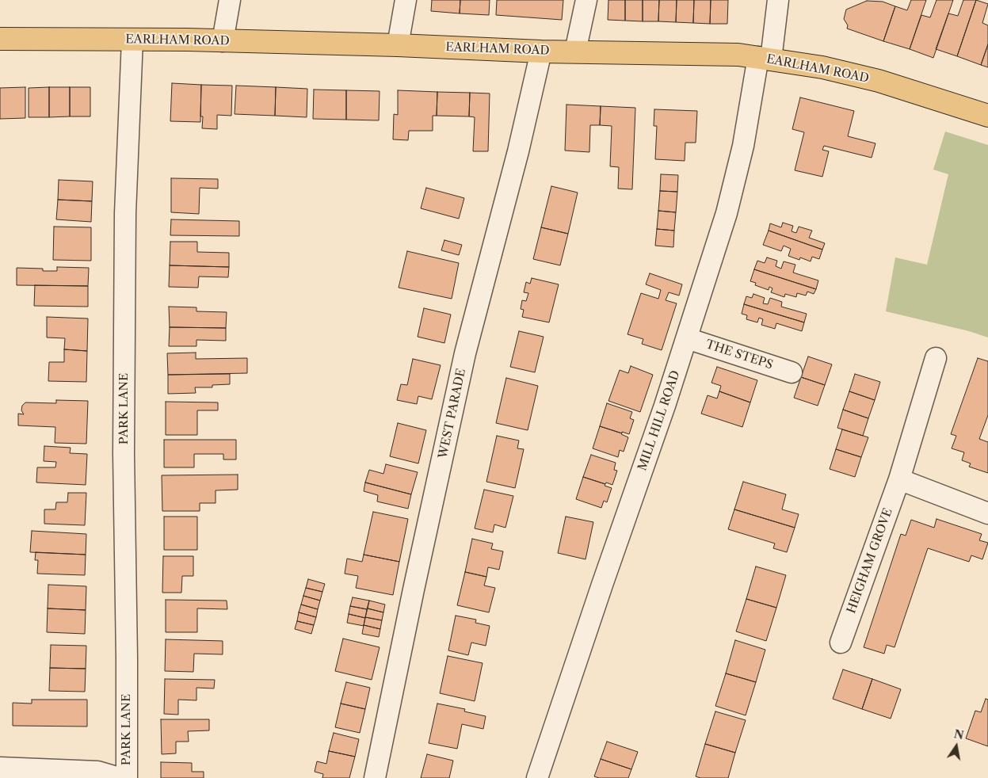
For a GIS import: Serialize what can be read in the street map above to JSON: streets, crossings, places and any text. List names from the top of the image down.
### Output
{
  "streets": {
    "main road": ["EARLHAM ROAD"],
    "street": [
      "THE STEPS",
      "PARK LANE",
      "WEST PARADE",
      "MILL HILL ROAD",
      "HEIGHAM GROVE"
    ]
  },
  "crossings": [
    ["EARLHAM ROAD", "PARK LANE"],
    ["EARLHAM ROAD", "WEST PARADE"],
    ["EARLHAM ROAD", "MILL HILL ROAD"],
    ["THE STEPS", "MILL HILL ROAD"]
  ],
  "north": "top"
}
